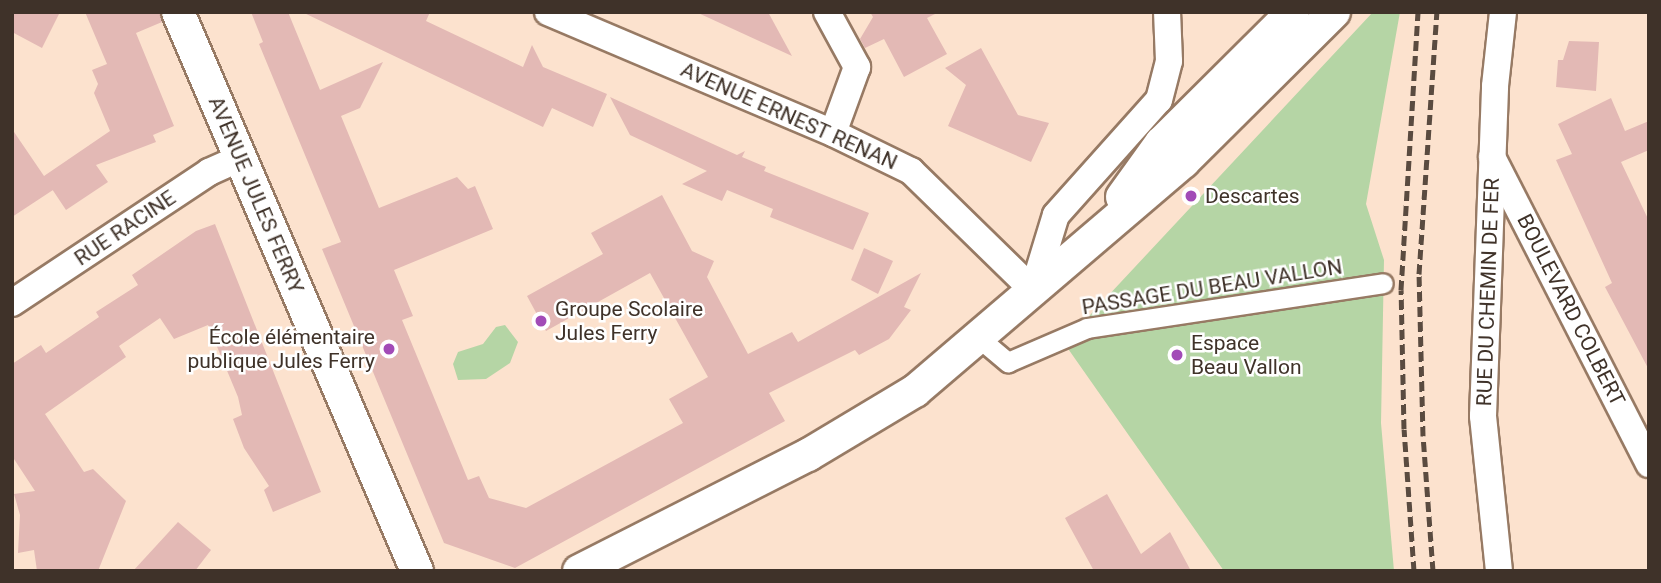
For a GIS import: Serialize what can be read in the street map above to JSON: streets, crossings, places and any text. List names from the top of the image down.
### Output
{
  "streets": {
    "street": [
      "AVENUE ERNEST RENAN",
      "AVENUE JULES FERRY",
      "RUE RACINE",
      "PASSAGE DU BEAU VALLON",
      "RUE DU CHEMIN DE FER",
      "BOULEVARD COLBERT"
    ]
  },
  "crossings": [
    ["AVENUE JULES FERRY", "RUE RACINE"],
    ["RUE DU CHEMIN DE FER", "BOULEVARD COLBERT"]
  ],
  "places": [
    "Descartes",
    "Groupe Scolaire Jules Ferry",
    "École élémentaire publique Jules Ferry",
    "Espace Beau Vallon"
  ]
}
